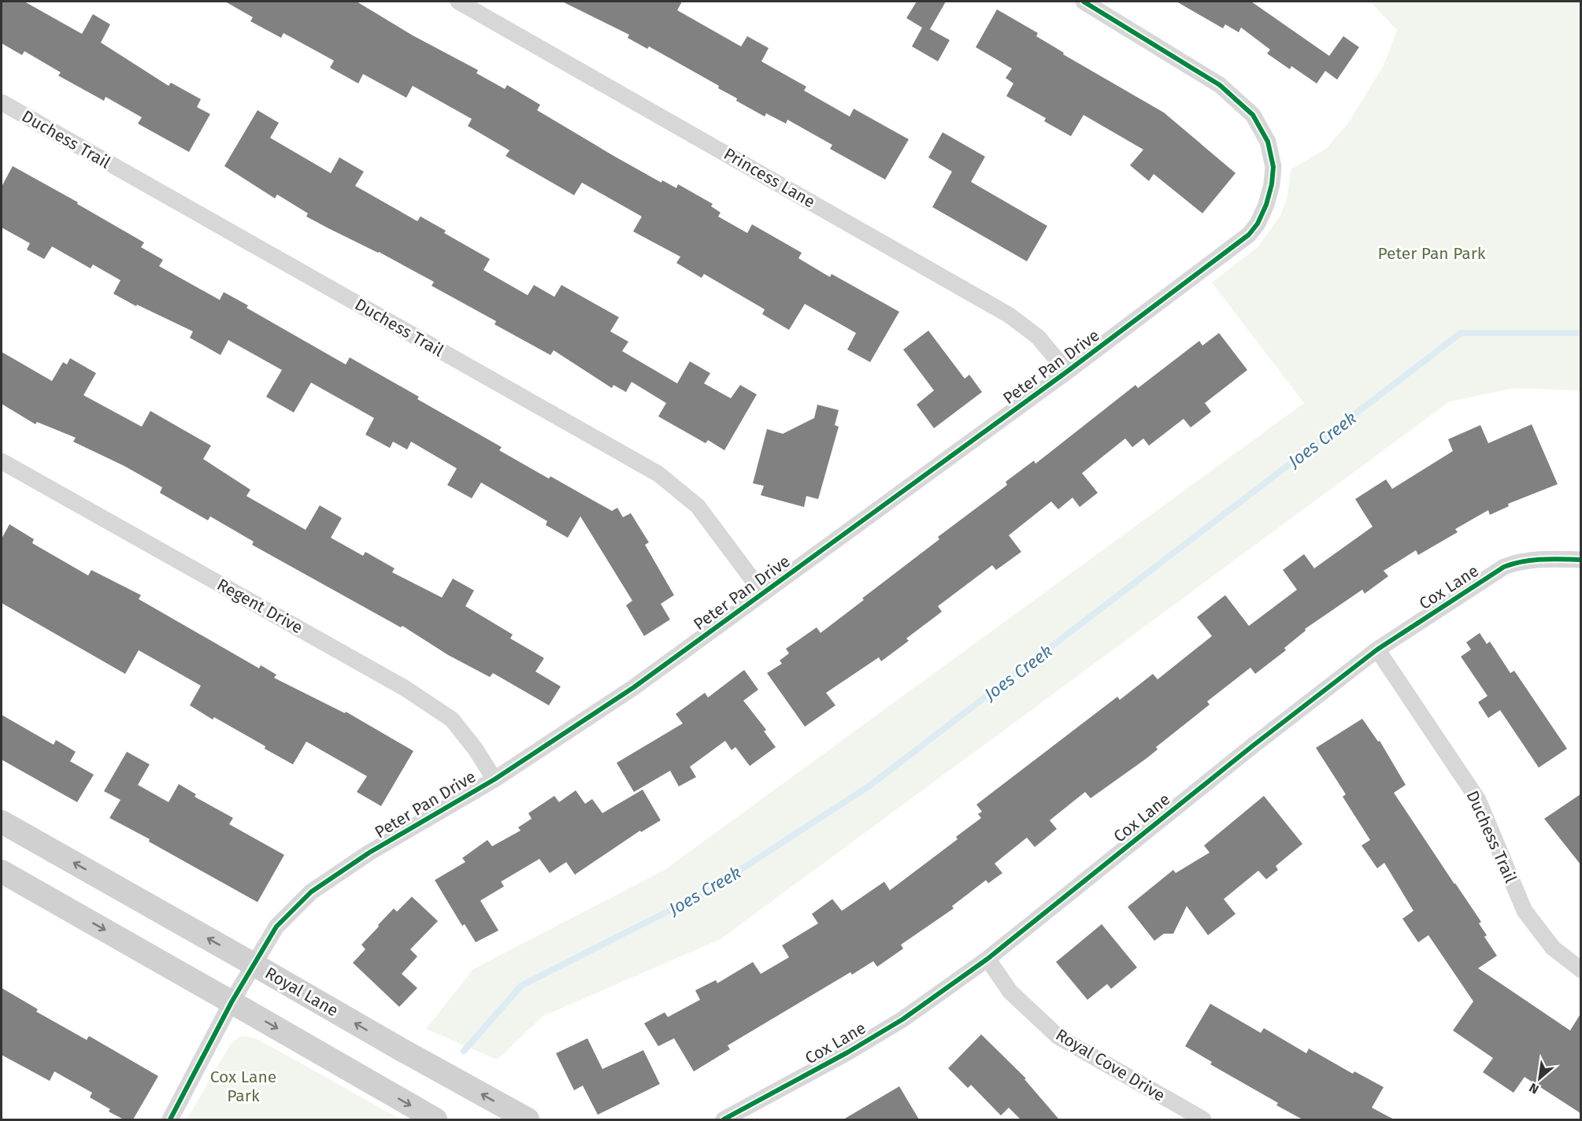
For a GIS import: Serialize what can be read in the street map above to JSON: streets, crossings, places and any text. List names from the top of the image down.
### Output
{
  "streets": {
    "main road": ["Royal Lane"],
    "street": [
      "Duchess Trail",
      "Princess Lane",
      "Peter Pan Drive",
      "Cox Lane",
      "Regent Drive",
      "Royal Cove Drive"
    ]
  },
  "crossings": [
    ["Duchess Trail", "Peter Pan Drive"],
    ["Duchess Trail", "Cox Lane"],
    ["Princess Lane", "Peter Pan Drive"],
    ["Peter Pan Drive", "Regent Drive"],
    ["Peter Pan Drive", "Royal Lane"],
    ["Cox Lane", "Royal Cove Drive"]
  ],
  "water": ["Joes Creek"],
  "parks": ["Peter Pan Park", "Cox Lane Park"],
  "north": "bottom left"
}
